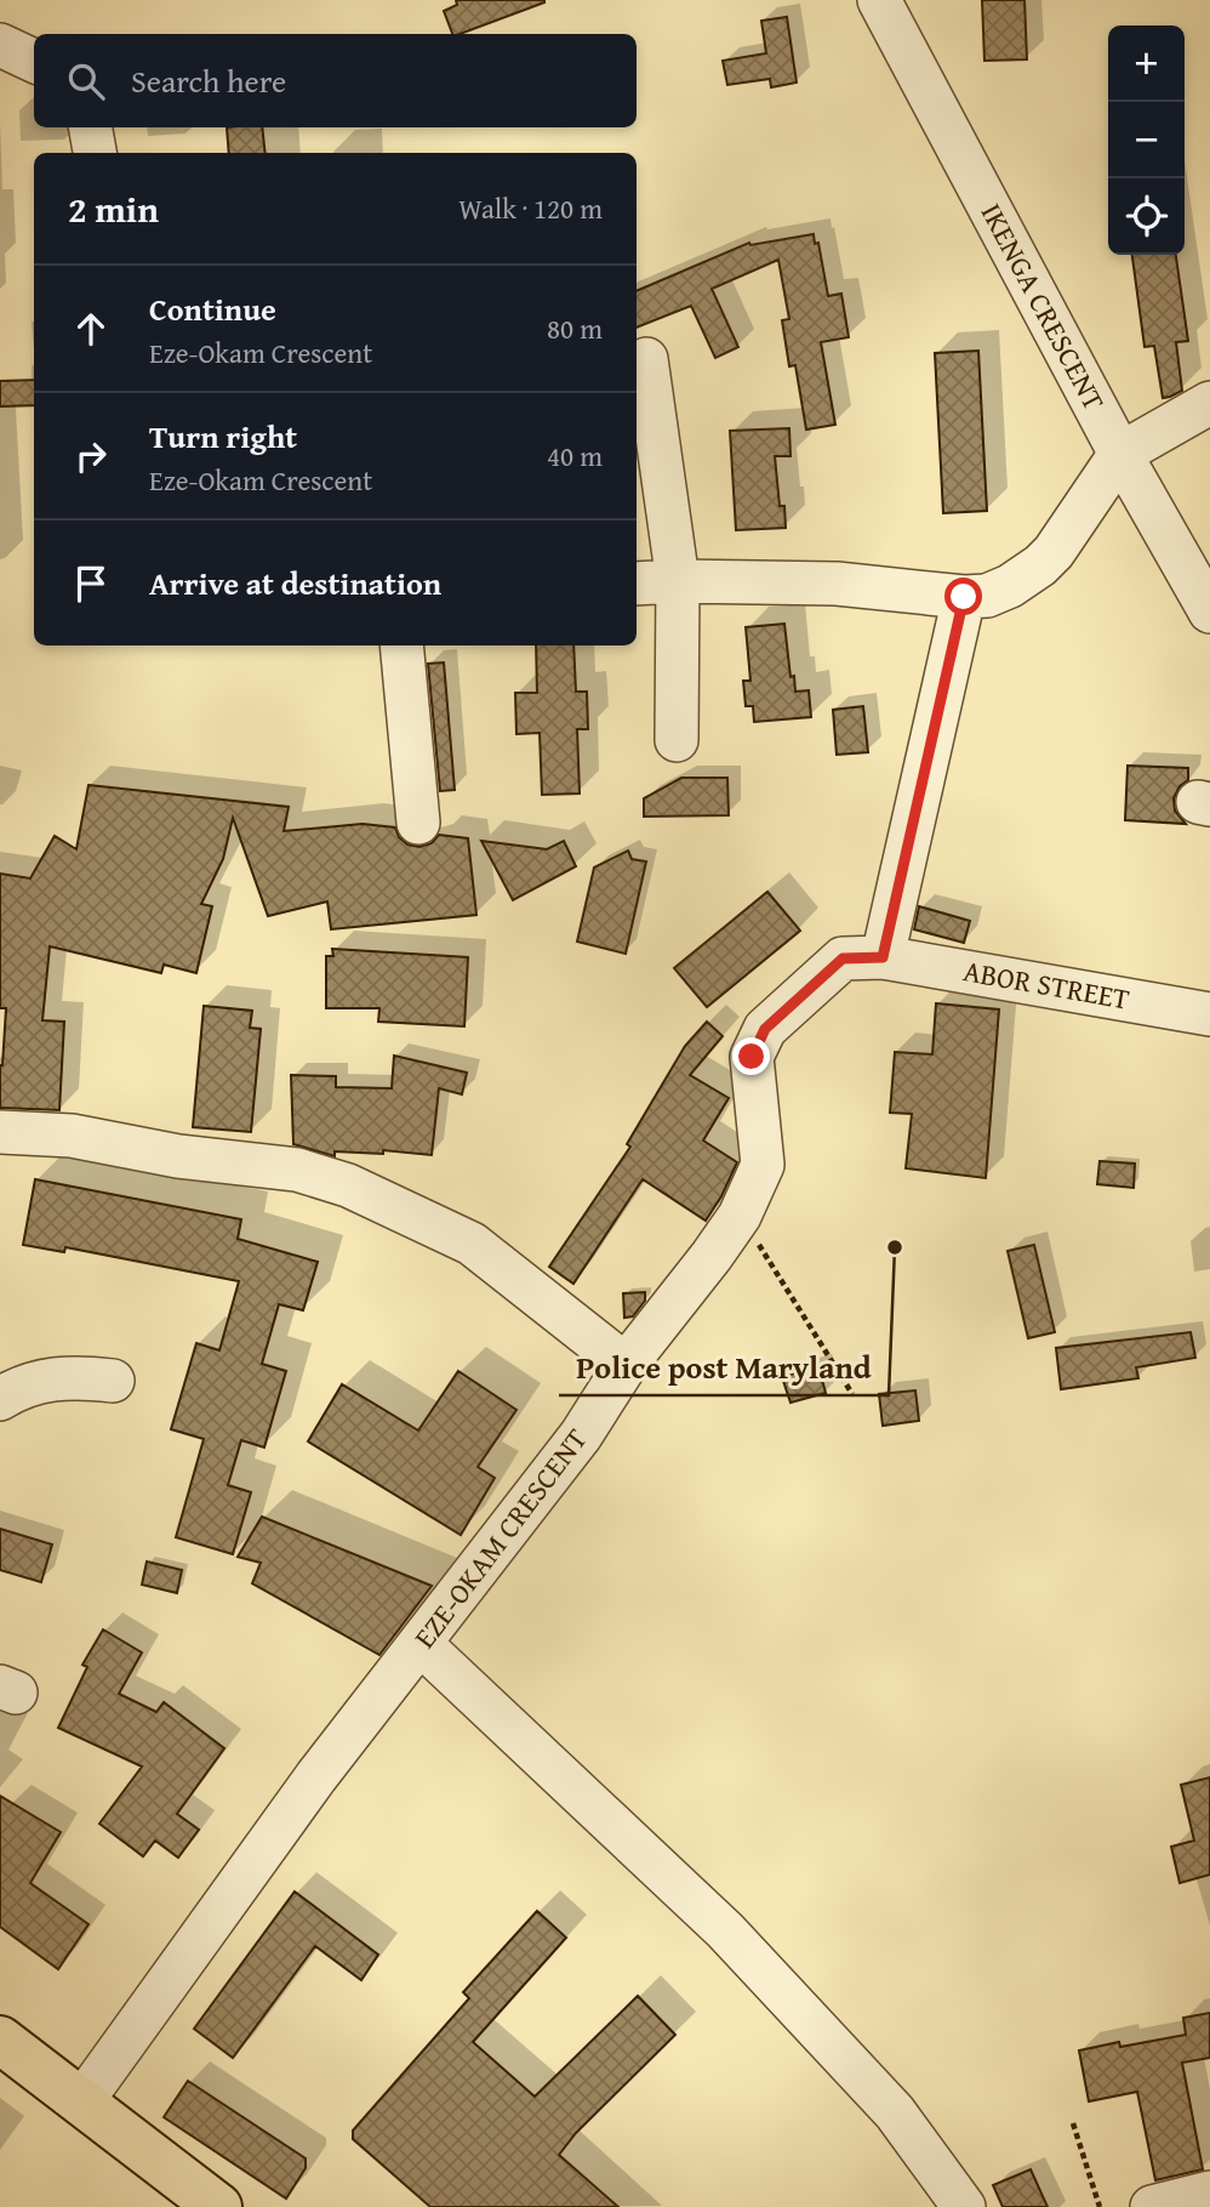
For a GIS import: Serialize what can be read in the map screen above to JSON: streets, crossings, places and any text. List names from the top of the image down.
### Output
{
  "streets": {
    "street": ["IKENGA CRESCENT", "ABOR STREET", "EZE-OKAM CRESCENT"]
  },
  "crossings": [
    ["ABOR STREET", "EZE-OKAM CRESCENT"]
  ],
  "places": ["Police post Maryland"],
  "page": {
    "map_buttons": ["+", "−"],
    "search": "Search here",
    "heading": ["2 min", "Walk · 120 m"],
    "list": [
      ["Continue", "Eze-Okam Crescent", "80 m"],
      ["Turn right", "Eze-Okam Crescent", "40 m"],
      "Arrive at destination"
    ]
  }
}
